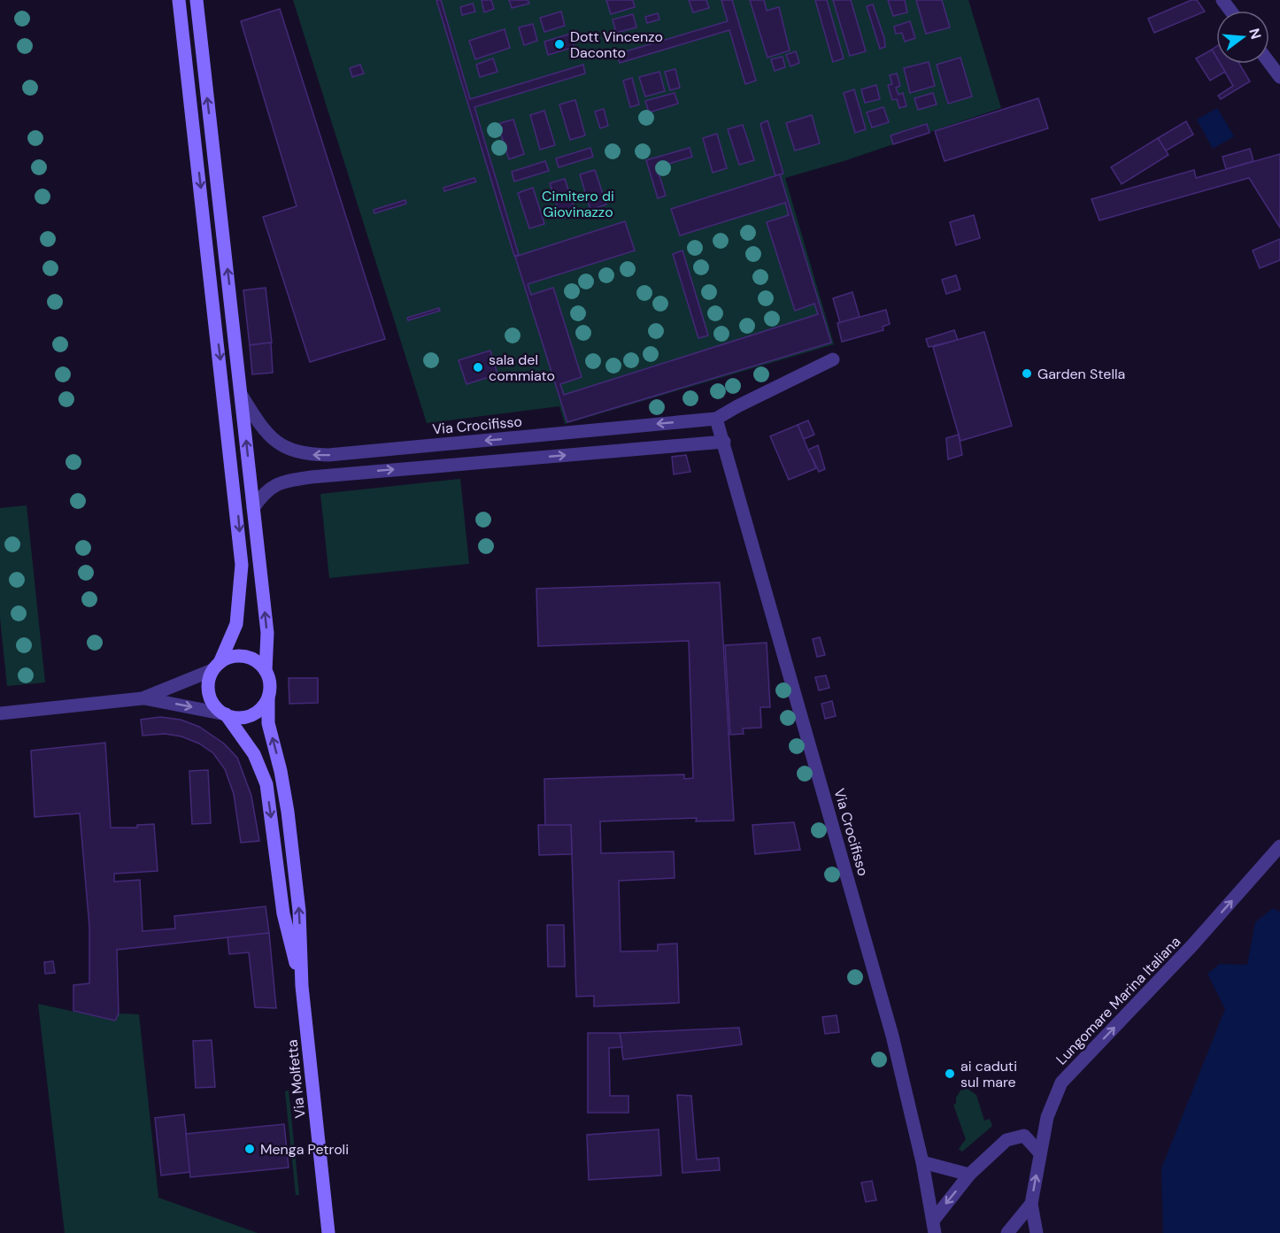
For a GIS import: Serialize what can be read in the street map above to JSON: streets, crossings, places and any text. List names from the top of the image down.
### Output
{
  "streets": {
    "main road": ["Via Molfetta"],
    "street": ["Via Crocifisso", "Lungomare Marina Italiana"]
  },
  "one_way": ["Lungomare Marina Italiana"],
  "parks": ["Cimitero di Giovinazzo"],
  "places": [
    "Dott Vincenzo Daconto",
    "sala del commiato",
    "Garden Stella",
    "ai caduti sul mare",
    "Menga Petroli"
  ],
  "north": "right"
}
